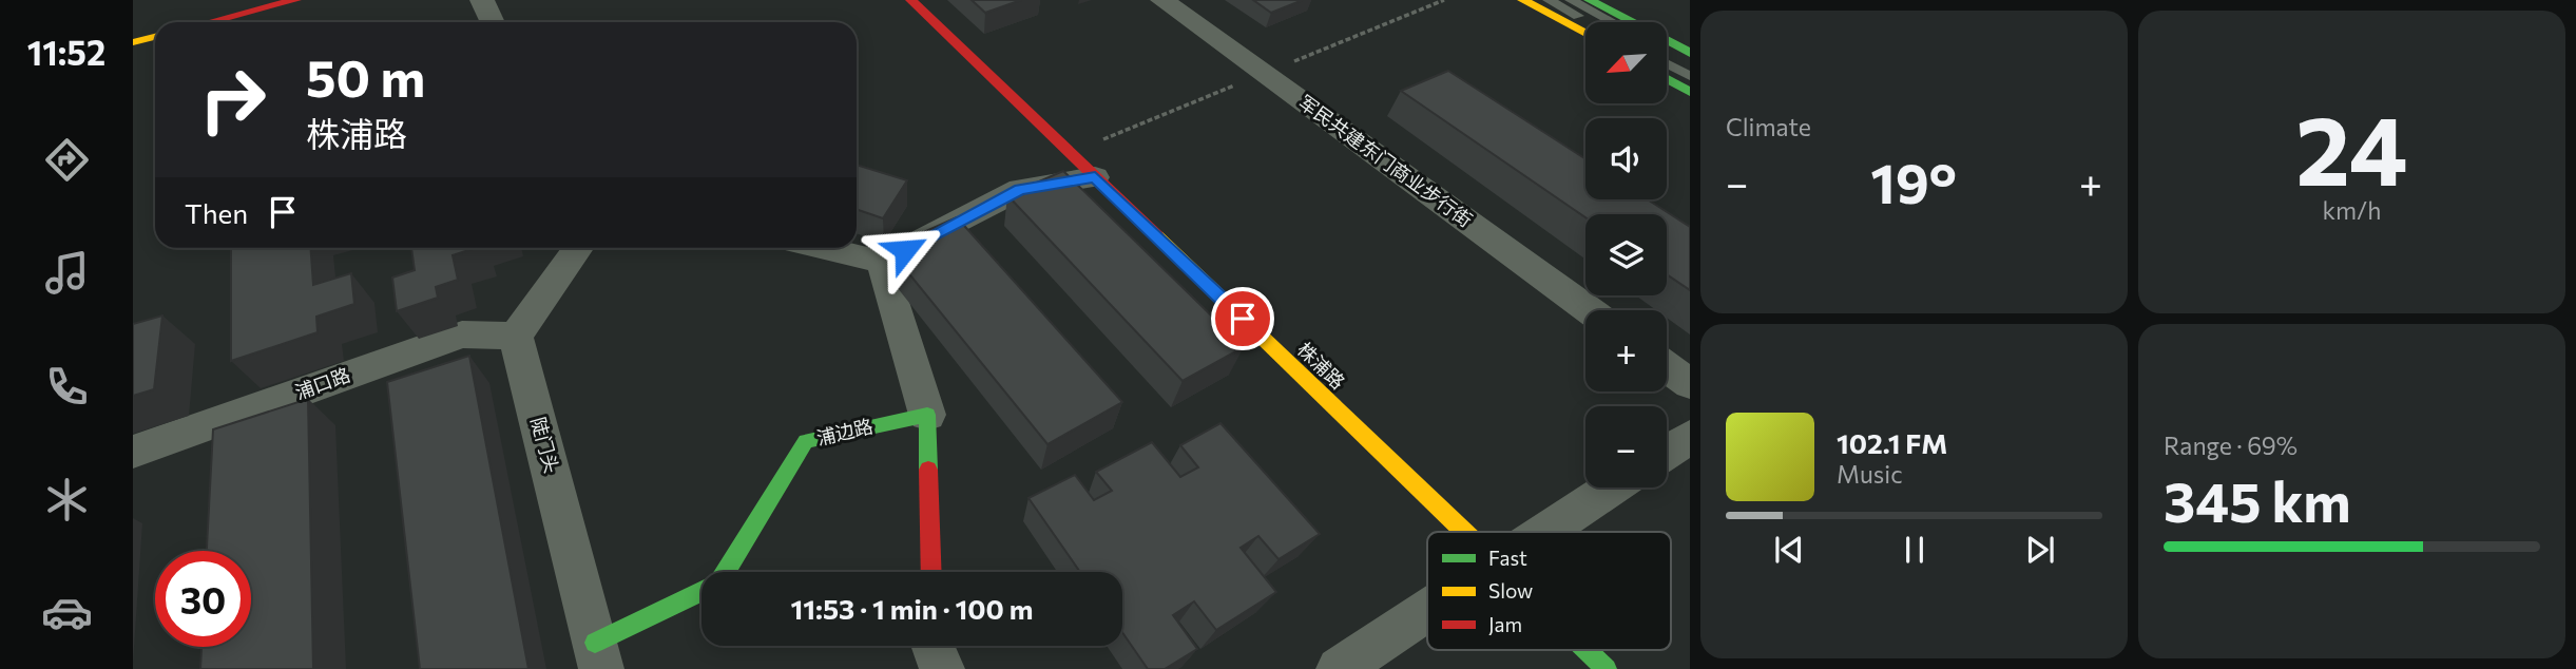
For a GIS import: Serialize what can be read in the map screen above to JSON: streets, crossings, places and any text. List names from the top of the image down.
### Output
{
  "streets": {
    "street": [
      "军民共建东门商业步行街",
      "株浦路",
      "浦口路",
      "浦边路",
      "陡门头"
    ]
  },
  "crossings": [
    ["浦口路", "陡门头"],
    ["浦边路", "陡门头"]
  ],
  "legend": ["Fast", "Slow", "Jam"],
  "north": "bottom left",
  "page": {
    "tabs": "11:52",
    "tile": [
      "Climate",
      ["24", "km/h"],
      ["Range · 69%", "345 km"]
    ],
    "map_buttons": ["+", "−"],
    "turn": ["50 m", "株浦路"],
    "heat": ["−", "19°", "+"],
    "then": "Then",
    "song": ["102.1 FM", "Music"],
    "limit": "30",
    "trip": "11:53 · 1 min · 100 m"
  }
}
